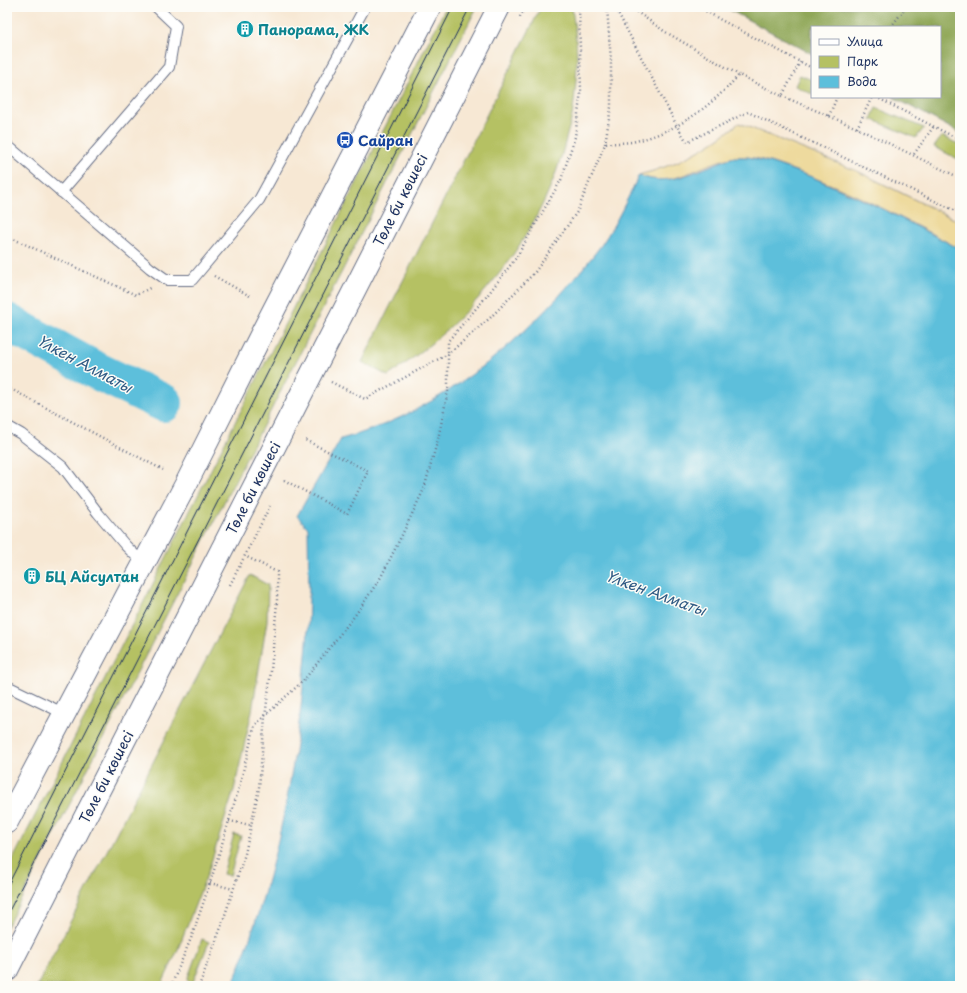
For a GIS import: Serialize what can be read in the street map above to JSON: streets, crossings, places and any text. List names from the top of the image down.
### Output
{
  "streets": {
    "main road": ["Төле би көшесі"]
  },
  "water": ["Үлкен Алматы"],
  "places": {
    "building": ["Панорама, ЖК", "БЦ Айсултан"],
    "bus stop": ["Сайран"]
  },
  "legend": ["Улица", "Парк", "Вода"]
}
